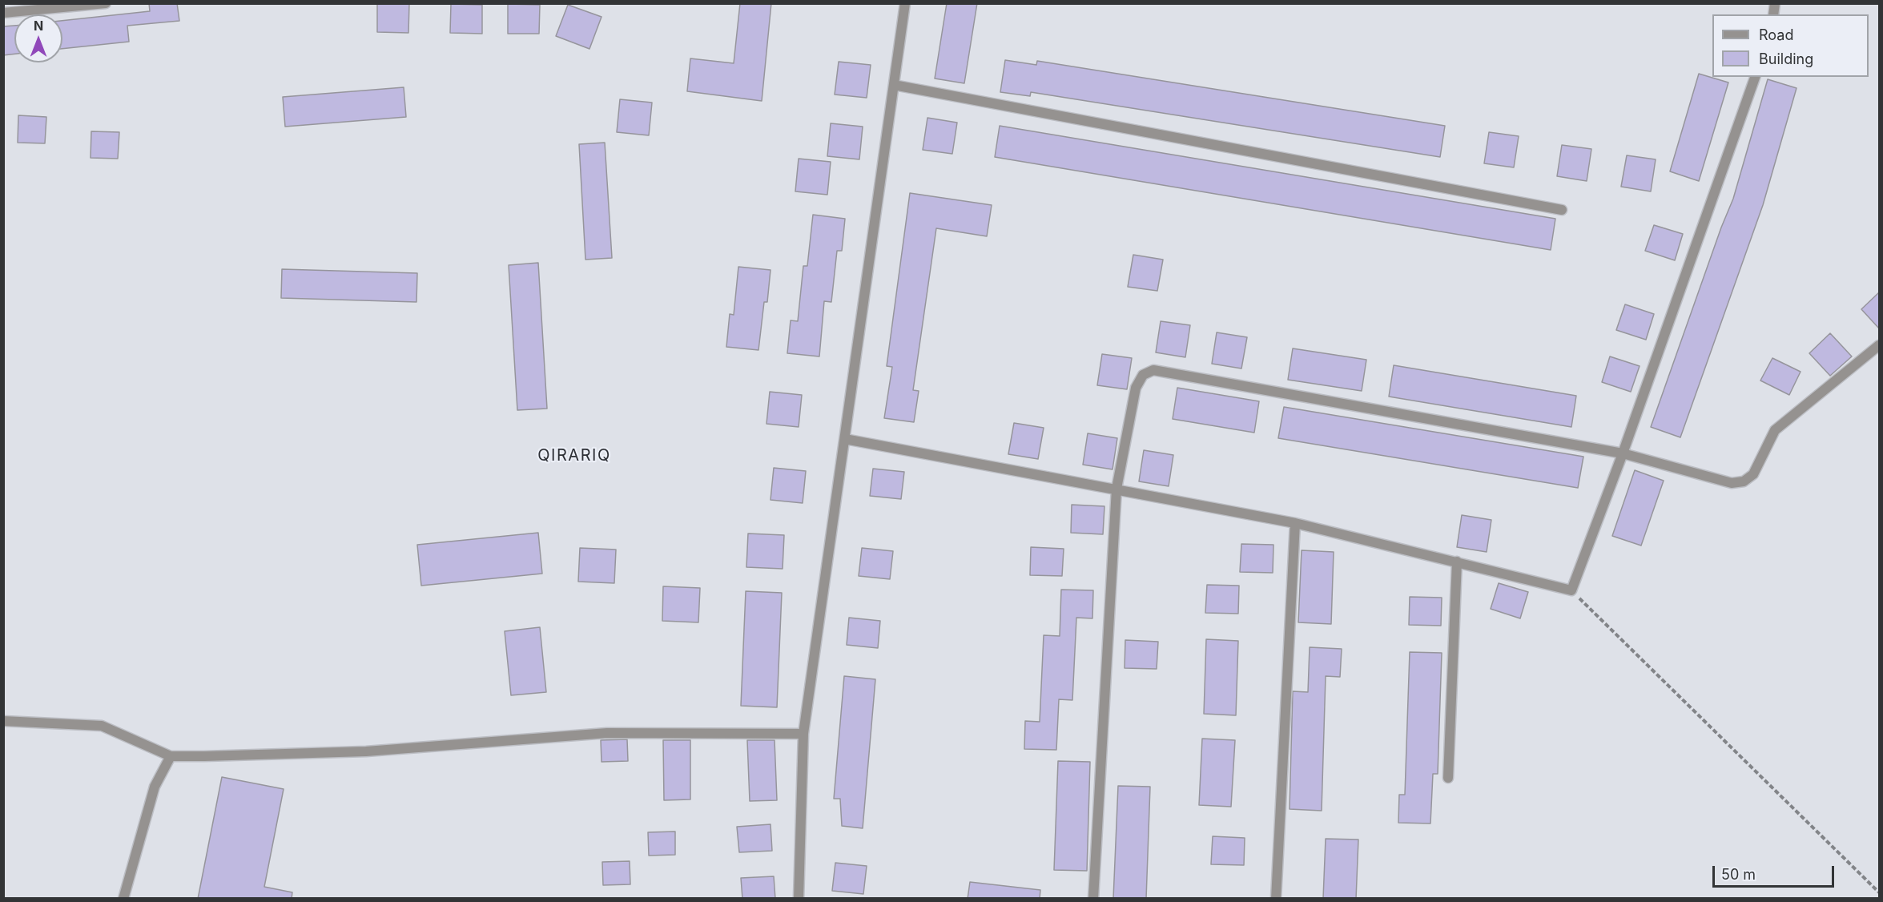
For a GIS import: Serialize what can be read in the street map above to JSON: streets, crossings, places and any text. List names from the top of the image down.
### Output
{
  "districts": ["QIRARIQ"],
  "legend": ["Road", "Building"],
  "scale_bar": "50 m",
  "north": "top"
}
